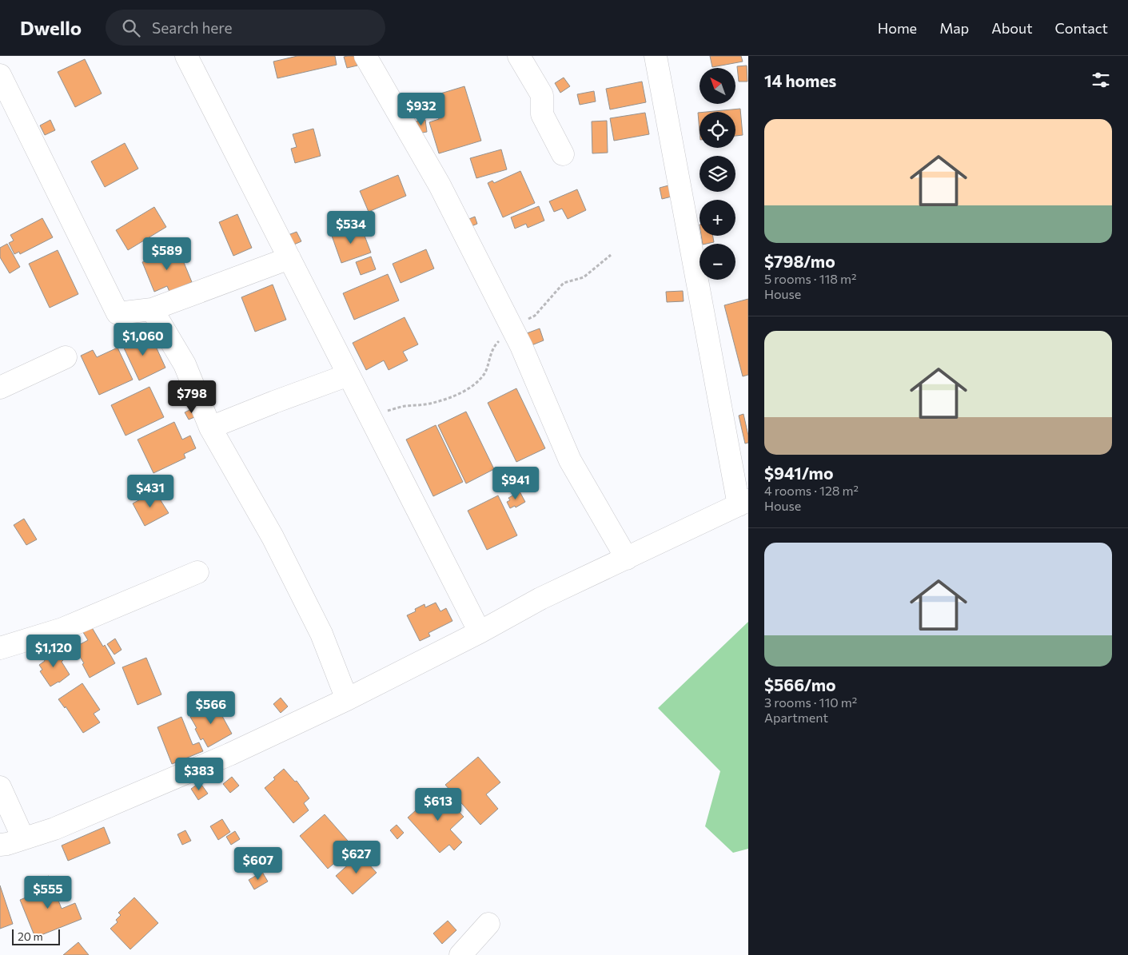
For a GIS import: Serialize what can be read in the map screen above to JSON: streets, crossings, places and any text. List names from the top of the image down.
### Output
{
  "scale_bar": "20 m",
  "north": "top left",
  "page": {
    "header": "Dwello",
    "search": "Search here",
    "nav": [
      "Home",
      "Map",
      "About",
      "Contact"
    ],
    "heading": "14 homes",
    "map_buttons": ["+", "−"],
    "price": [
      "$932",
      "$534",
      "$589",
      "$1,060",
      "$798",
      "$941",
      "$431",
      "$1,120",
      "$566",
      "$383",
      "$613",
      "$627",
      "$607",
      "$555"
    ],
    "list": [
      {
        "name": "$798/mo",
        "note": "5 rooms · 118 m² · House"
      },
      {
        "name": "$941/mo",
        "note": "4 rooms · 128 m² · House"
      },
      {
        "name": "$566/mo",
        "note": "3 rooms · 110 m² · Apartment"
      }
    ],
    "scale": "20 m"
  }
}
